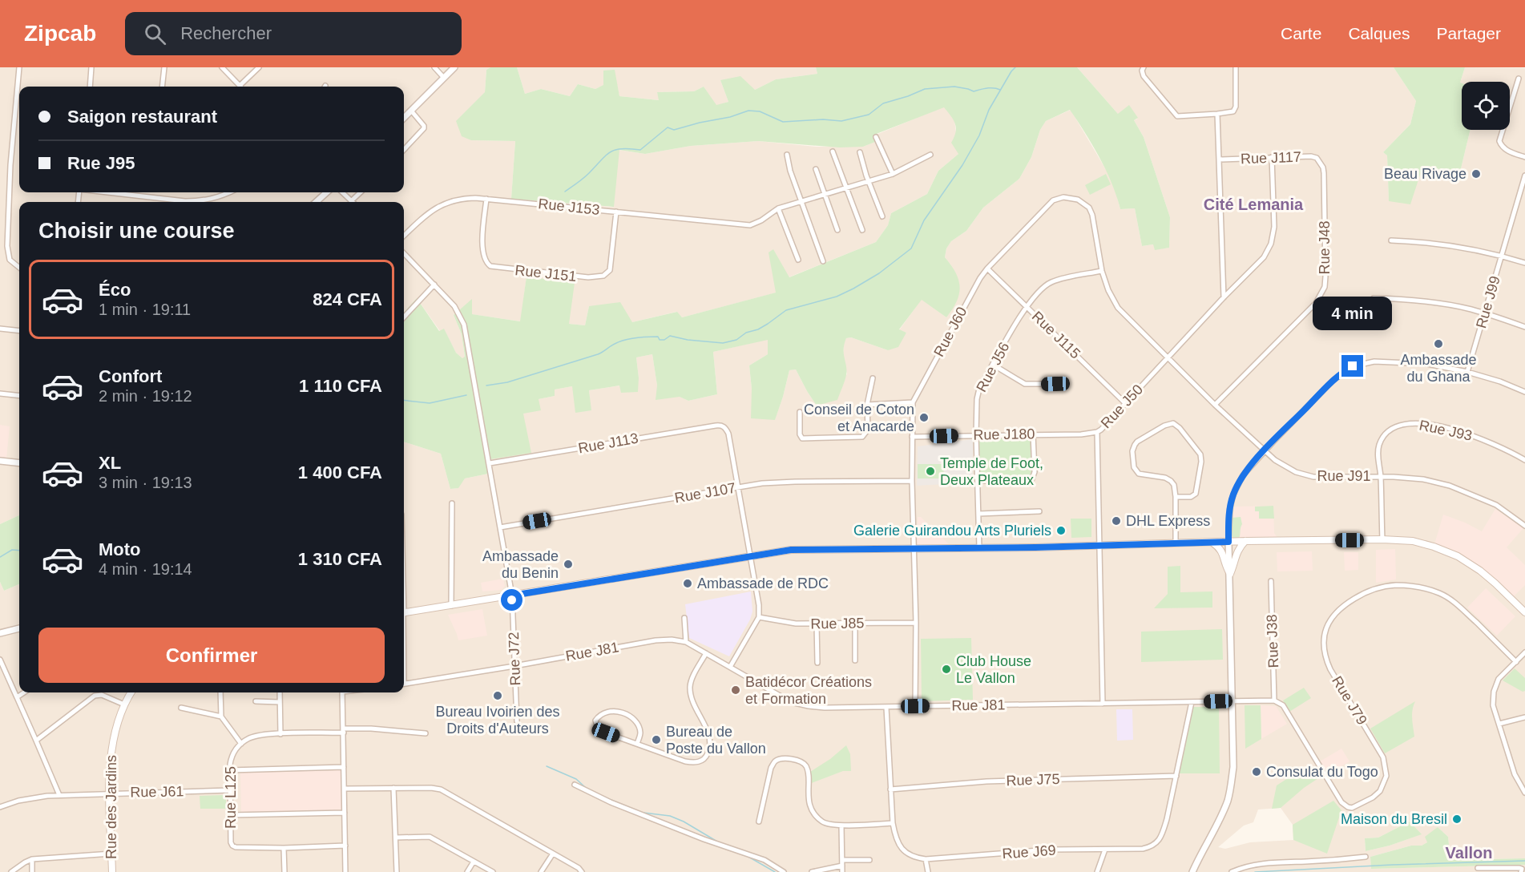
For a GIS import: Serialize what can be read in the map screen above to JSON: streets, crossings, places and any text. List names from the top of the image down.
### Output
{
  "streets": {
    "main road": ["Rue des Jardins"],
    "street": [
      "Rue J117",
      "Rue J153",
      "Rue J48",
      "Rue J151",
      "Rue J99",
      "Rue J60",
      "Rue J115",
      "Rue J56",
      "Rue J50",
      "Rue J93",
      "Rue J180",
      "Rue J113",
      "Rue J91",
      "Rue J107",
      "Rue J85",
      "Rue J38",
      "Rue J81",
      "Rue J72",
      "Rue J79",
      "Rue J75",
      "Rue J61",
      "Rue L125",
      "Rue J69"
    ]
  },
  "crossings": [
    ["Rue J117", "Rue J48"],
    ["Rue J117", "Rue J50"],
    ["Rue J153", "Rue J151"],
    ["Rue J48", "Rue J91"],
    ["Rue J60", "Rue J115"],
    ["Rue J60", "Rue J56"],
    ["Rue J60", "Rue J50"],
    ["Rue J60", "Rue J180"],
    ["Rue J60", "Rue J91"],
    ["Rue J60", "Rue J107"],
    ["Rue J60", "Rue J85"],
    ["Rue J60", "Rue J81"],
    ["Rue J115", "Rue J56"],
    ["Rue J115", "Rue J50"],
    ["Rue J56", "Rue J180"],
    ["Rue J50", "Rue J180"],
    ["Rue J50", "Rue J91"],
    ["Rue J50", "Rue J81"],
    ["Rue J93", "Rue J91"],
    ["Rue J113", "Rue J107"],
    ["Rue J113", "Rue J72"],
    ["Rue J107", "Rue J72"],
    ["Rue J38", "Rue J79"],
    ["Rue J81", "Rue J72"],
    ["Rue J81", "Rue J69"],
    ["Rue J75", "Rue J69"],
    ["Rue J61", "Rue L125"],
    ["Rue J61", "Rue des Jardins"]
  ],
  "districts": ["Cité Lemania", "Vallon"],
  "places": [
    "Beau Rivage",
    "Ambassade du Ghana",
    "Conseil de Coton et Anacarde",
    "Temple de Foot, Deux Plateaux",
    "DHL Express",
    "Galerie Guirandou Arts Pluriels",
    "Ambassade du Benin",
    "Ambassade de RDC",
    "Club House Le Vallon",
    "Batidécor Créations et Formation",
    "Bureau Ivoirien des Droits d'Auteurs",
    "Bureau de Poste du Vallon",
    "Consulat du Togo",
    "Maison du Bresil"
  ],
  "page": {
    "header": "Zipcab",
    "search": "Rechercher",
    "nav": ["Carte", "Calques", "Partager"],
    "banner": ["Saigon restaurant", "Rue J95"],
    "heading": "Choisir une course",
    "list": [
      {
        "name": "Éco",
        "note": "1 min · 19:11",
        "value": "824 CFA"
      },
      {
        "name": "Confort",
        "note": "2 min · 19:12",
        "value": "1 110 CFA"
      },
      {
        "name": "XL",
        "note": "3 min · 19:13",
        "value": "1 400 CFA"
      },
      {
        "name": "Moto",
        "note": "4 min · 19:14",
        "value": "1 310 CFA"
      }
    ],
    "bubble": "4 min",
    "buttons": "Confirmer"
  }
}
